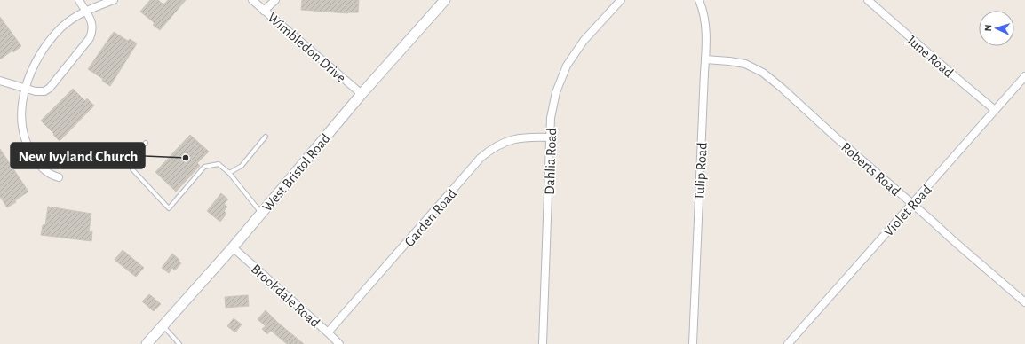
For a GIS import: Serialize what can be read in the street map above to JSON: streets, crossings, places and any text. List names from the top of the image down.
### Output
{
  "streets": {
    "main road": ["West Bristol Road"],
    "street": [
      "Wimbledon Drive",
      "June Road",
      "Dahlia Road",
      "Roberts Road",
      "Tulip Road",
      "Violet Road",
      "Garden Road",
      "Brookdale Road"
    ]
  },
  "crossings": [
    ["Wimbledon Drive", "West Bristol Road"],
    ["June Road", "Violet Road"],
    ["Dahlia Road", "Garden Road"],
    ["Roberts Road", "Tulip Road"],
    ["Roberts Road", "Violet Road"],
    ["West Bristol Road", "Brookdale Road"],
    ["Garden Road", "Brookdale Road"]
  ],
  "places": ["New Ivyland Church"],
  "north": "left"
}
